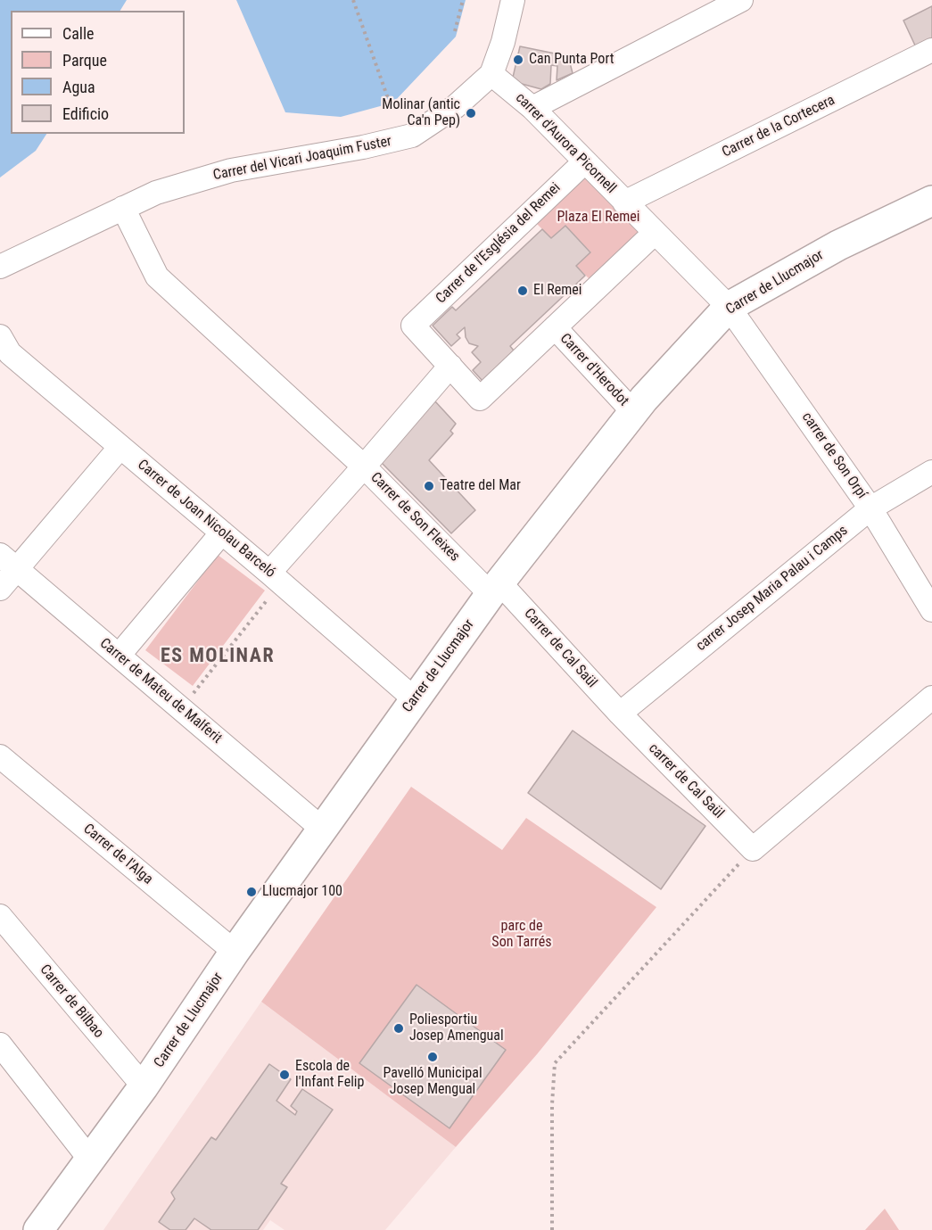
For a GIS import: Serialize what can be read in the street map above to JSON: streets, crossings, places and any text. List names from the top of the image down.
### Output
{
  "streets": {
    "street": [
      "Carrer de la Cortecera",
      "carrer d'Aurora Picornell",
      "Carrer del Vicari Joaquim Fuster",
      "Carrer de l'Església del Remei",
      "Carrer de Llucmajor",
      "Carrer d'Herodot",
      "carrer de Son Orpí",
      "Carrer de Son Fleixes",
      "Carrer de Joan Nicolau Barceló",
      "carrer Josep Maria Palau i Camps",
      "Carrer de Cal Saül",
      "Carrer de Mateu de Malferit",
      "carrer de Cal Saül",
      "Carrer de l'Alga",
      "Carrer de Bilbao"
    ]
  },
  "crossings": [
    ["Carrer de la Cortecera", "carrer d'Aurora Picornell"],
    ["carrer d'Aurora Picornell", "Carrer del Vicari Joaquim Fuster"],
    ["carrer d'Aurora Picornell", "Carrer de l'Església del Remei"],
    ["carrer d'Aurora Picornell", "Carrer de Llucmajor"],
    ["carrer d'Aurora Picornell", "carrer de Son Orpí"],
    ["Carrer de l'Església del Remei", "Carrer de Son Fleixes"],
    ["Carrer de Llucmajor", "Carrer d'Herodot"],
    ["Carrer de Llucmajor", "carrer de Son Orpí"],
    ["Carrer de Llucmajor", "Carrer de Son Fleixes"],
    ["Carrer de Llucmajor", "Carrer de Joan Nicolau Barceló"],
    ["Carrer de Llucmajor", "Carrer de Cal Saül"],
    ["Carrer de Llucmajor", "Carrer de Mateu de Malferit"],
    ["Carrer de Llucmajor", "Carrer de l'Alga"],
    ["Carrer de Llucmajor", "Carrer de Bilbao"],
    ["carrer de Son Orpí", "carrer Josep Maria Palau i Camps"],
    ["Carrer de Son Fleixes", "Carrer de Cal Saül"],
    ["carrer Josep Maria Palau i Camps", "Carrer de Cal Saül"],
    ["carrer Josep Maria Palau i Camps", "carrer de Cal Saül"],
    ["Carrer de Cal Saül", "carrer de Cal Saül"]
  ],
  "districts": ["ES MOLINAR"],
  "parks": ["Plaza El Remei", "parc de Son Tarrés"],
  "places": [
    "Can Punta Port",
    "Molinar (antic Ca'n Pep)",
    "El Remei",
    "Teatre del Mar",
    "Llucmajor 100",
    "Poliesportiu Josep Amengual",
    "Pavelló Municipal Josep Mengual",
    "Escola de l'Infant Felip"
  ],
  "legend": [
    "Calle",
    "Parque",
    "Agua",
    "Edificio"
  ]
}
